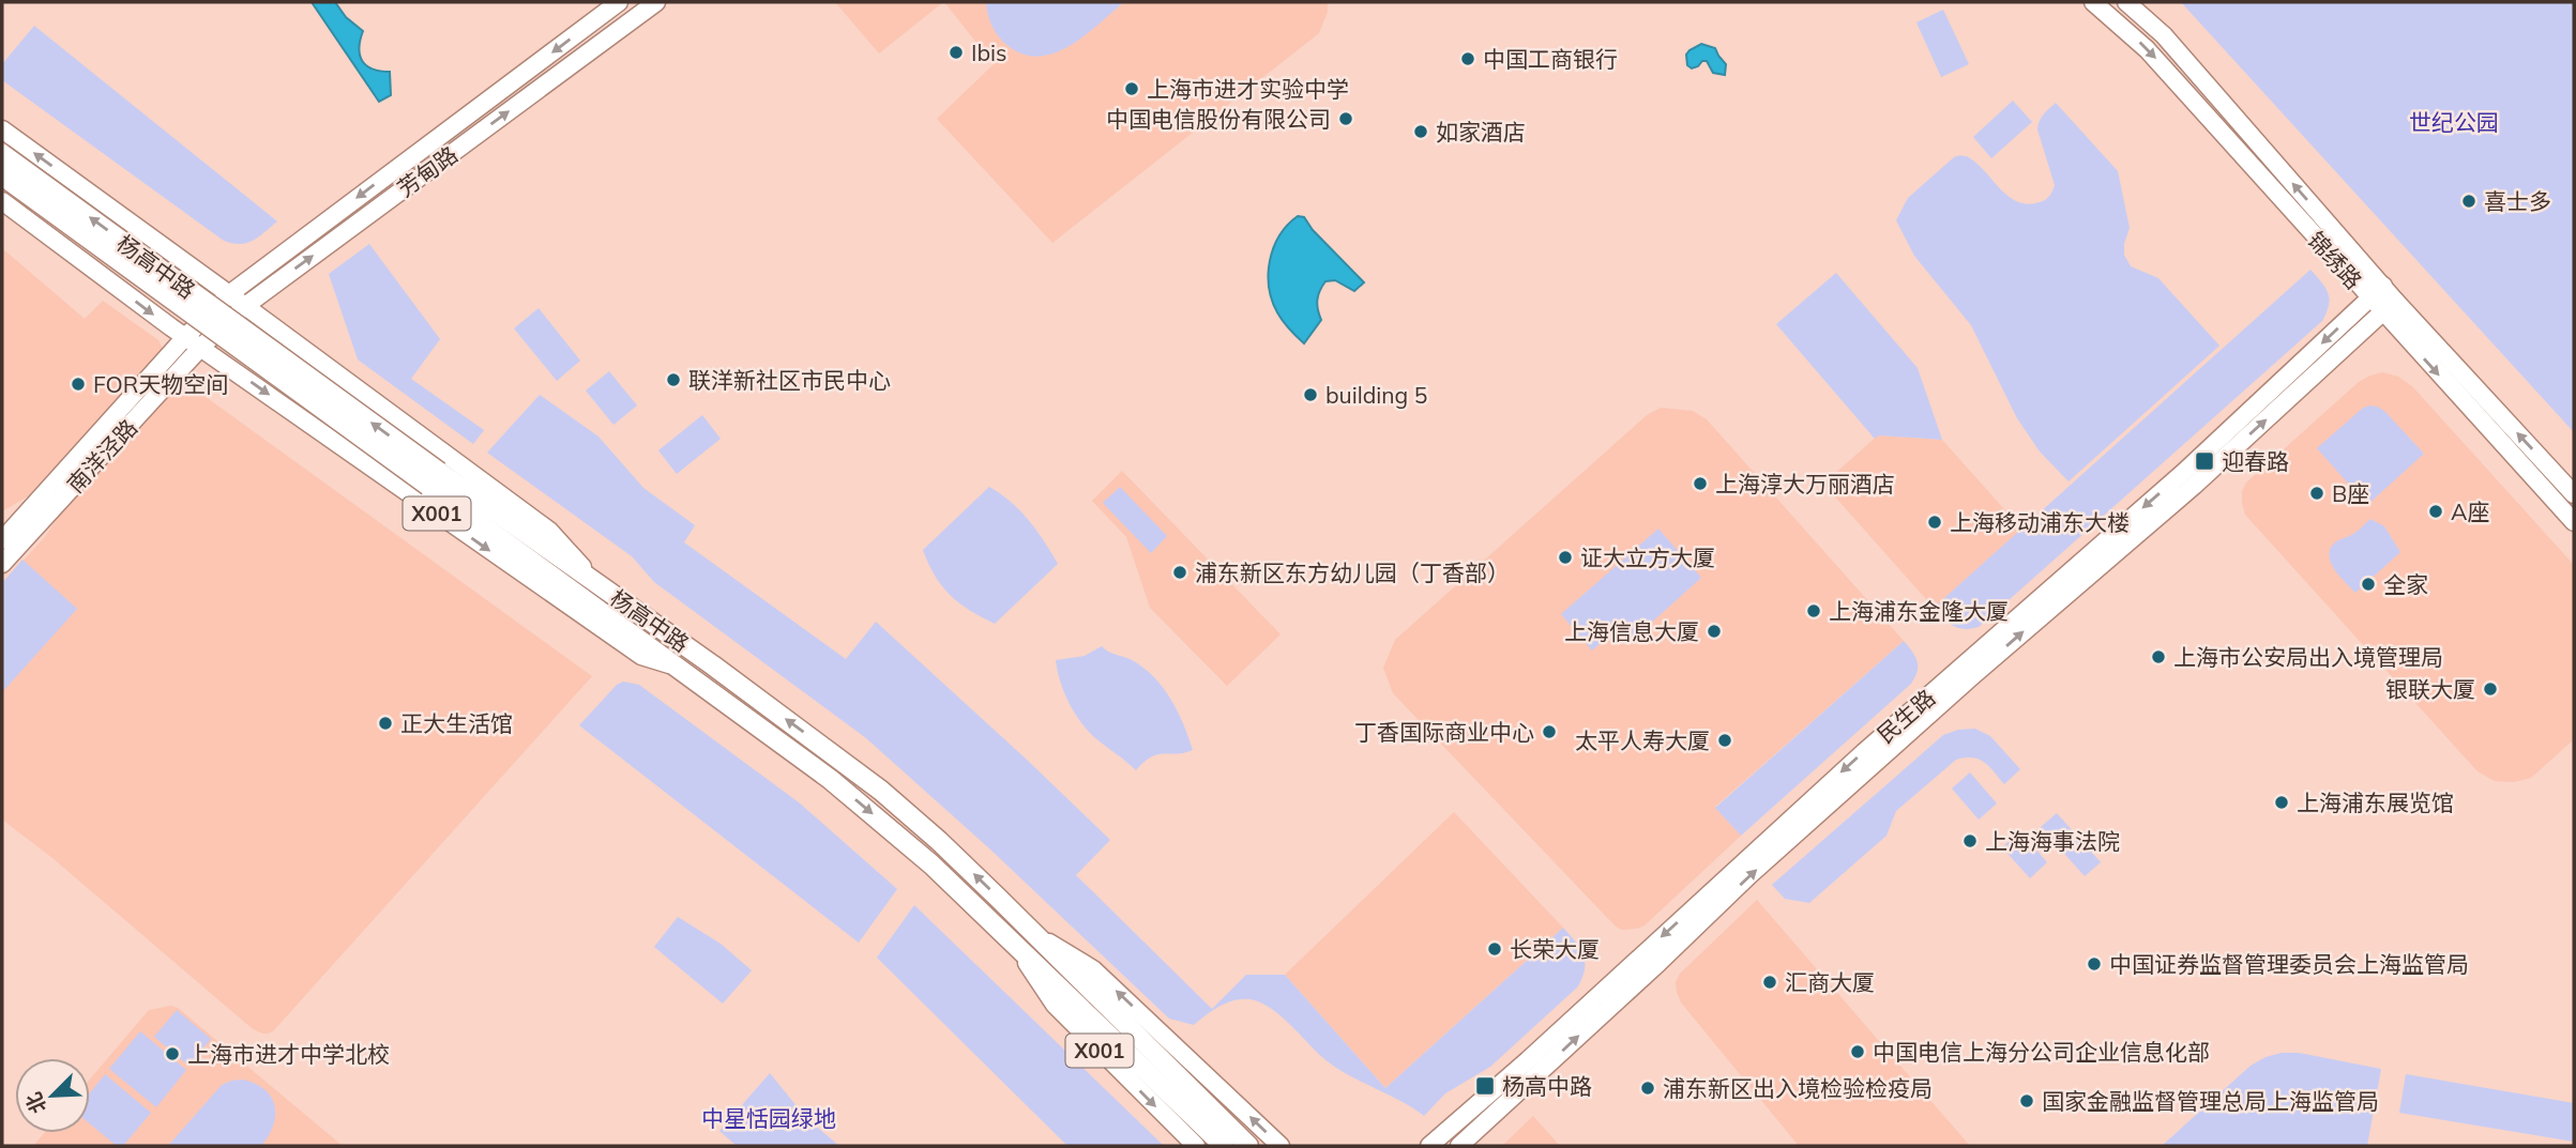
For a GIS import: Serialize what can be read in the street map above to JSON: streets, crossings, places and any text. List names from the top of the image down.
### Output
{
  "streets": {
    "highway": ["杨高中路", "X001"],
    "main road": [
      "芳甸路",
      "锦绣路",
      "南洋泾路",
      "民生路"
    ]
  },
  "crossings": [
    ["芳甸路", "杨高中路"],
    ["芳甸路", "南洋泾路"],
    ["芳甸路", "X001"],
    ["锦绣路", "民生路"],
    ["杨高中路", "南洋泾路"],
    ["杨高中路", "X001"]
  ],
  "parks": ["世纪公园", "中星恬园绿地"],
  "places": {
    "other": [
      "Ibis",
      "中国工商银行",
      "上海市进才实验中学",
      "中国电信股份有限公司",
      "如家酒店",
      "喜士多",
      "联洋新社区市民中心",
      "FOR天物空间",
      "building 5",
      "上海淳大万丽酒店",
      "B座",
      "A座",
      "上海移动浦东大楼",
      "证大立方大厦",
      "浦东新区东方幼儿园（丁香部）",
      "全家",
      "上海浦东金隆大厦",
      "上海信息大厦",
      "上海市公安局出入境管理局",
      "银联大厦",
      "正大生活馆",
      "丁香国际商业中心",
      "太平人寿大厦",
      "上海浦东展览馆",
      "上海海事法院",
      "长荣大厦",
      "中国证券监督管理委员会上海监管局",
      "汇商大厦",
      "中国电信上海分公司企业信息化部",
      "上海市进才中学北校",
      "浦东新区出入境检验检疫局",
      "国家金融监督管理总局上海监管局"
    ],
    "transit": ["迎春路", "杨高中路"]
  },
  "north": "bottom left"
}
